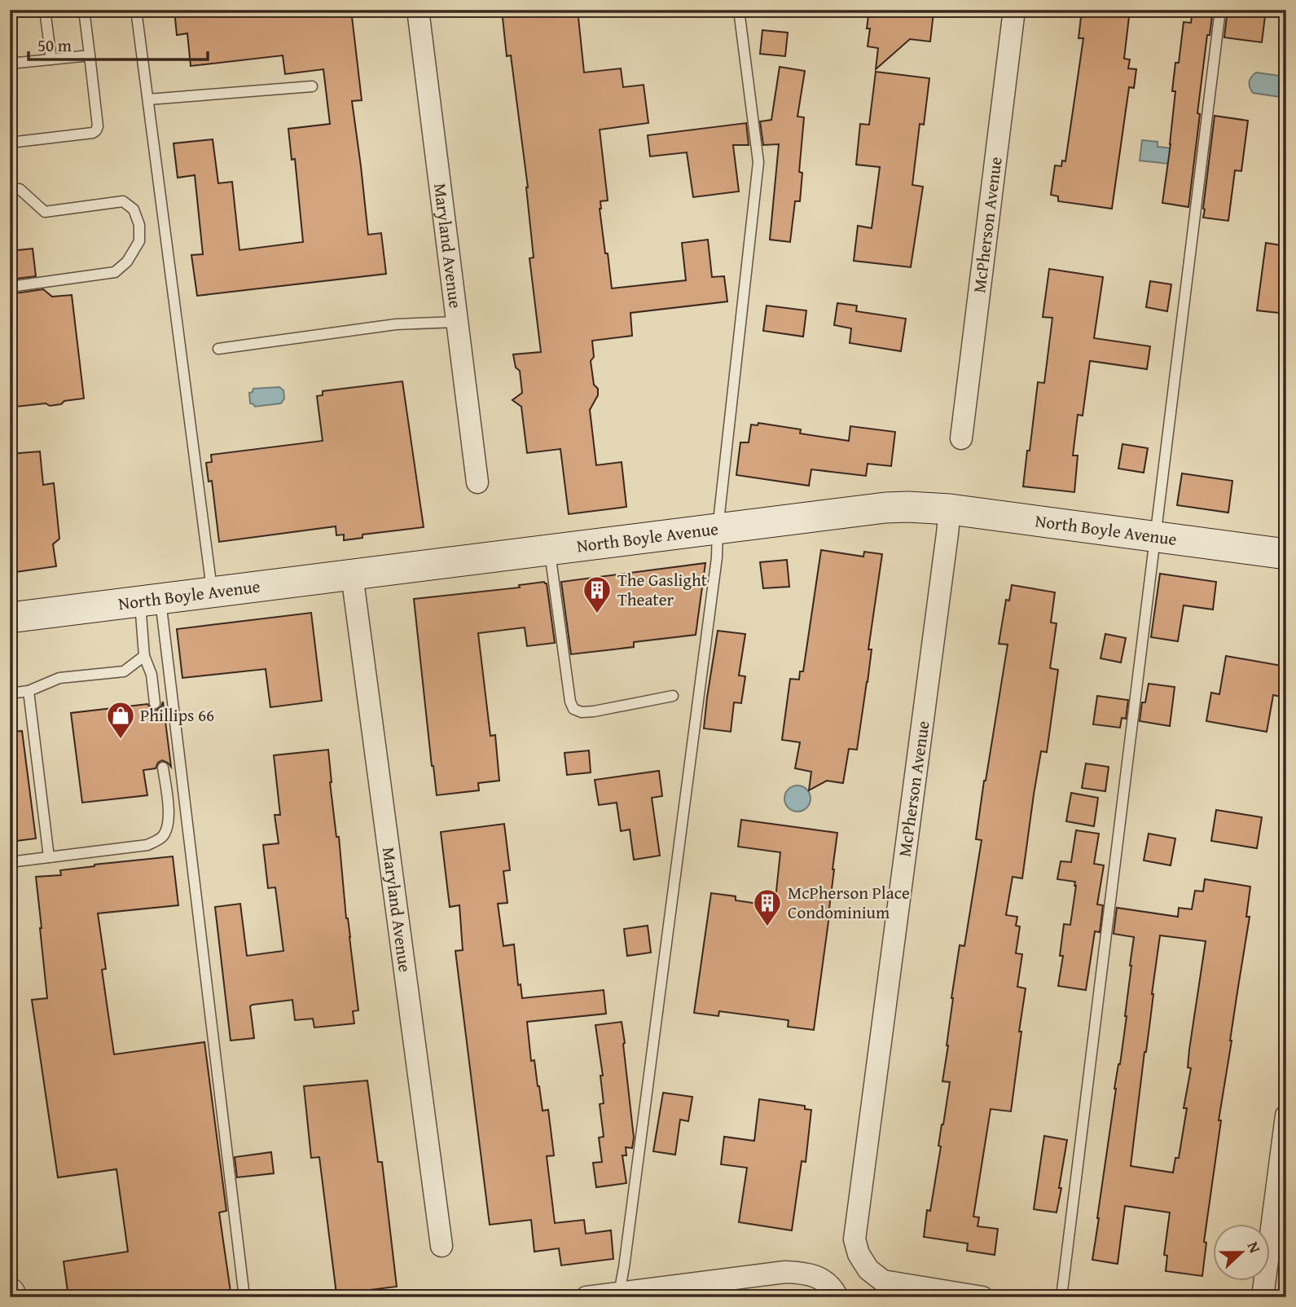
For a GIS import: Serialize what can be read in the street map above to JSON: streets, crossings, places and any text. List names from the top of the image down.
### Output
{
  "streets": {
    "street": ["McPherson Avenue", "Maryland Avenue", "North Boyle Avenue"]
  },
  "crossings": [
    ["McPherson Avenue", "North Boyle Avenue"],
    ["Maryland Avenue", "North Boyle Avenue"]
  ],
  "places": {
    "building": ["The Gaslight Theater", "McPherson Place Condominium"],
    "shop": ["Phillips 66"]
  },
  "scale_bar": "50 m",
  "north": "right"
}
